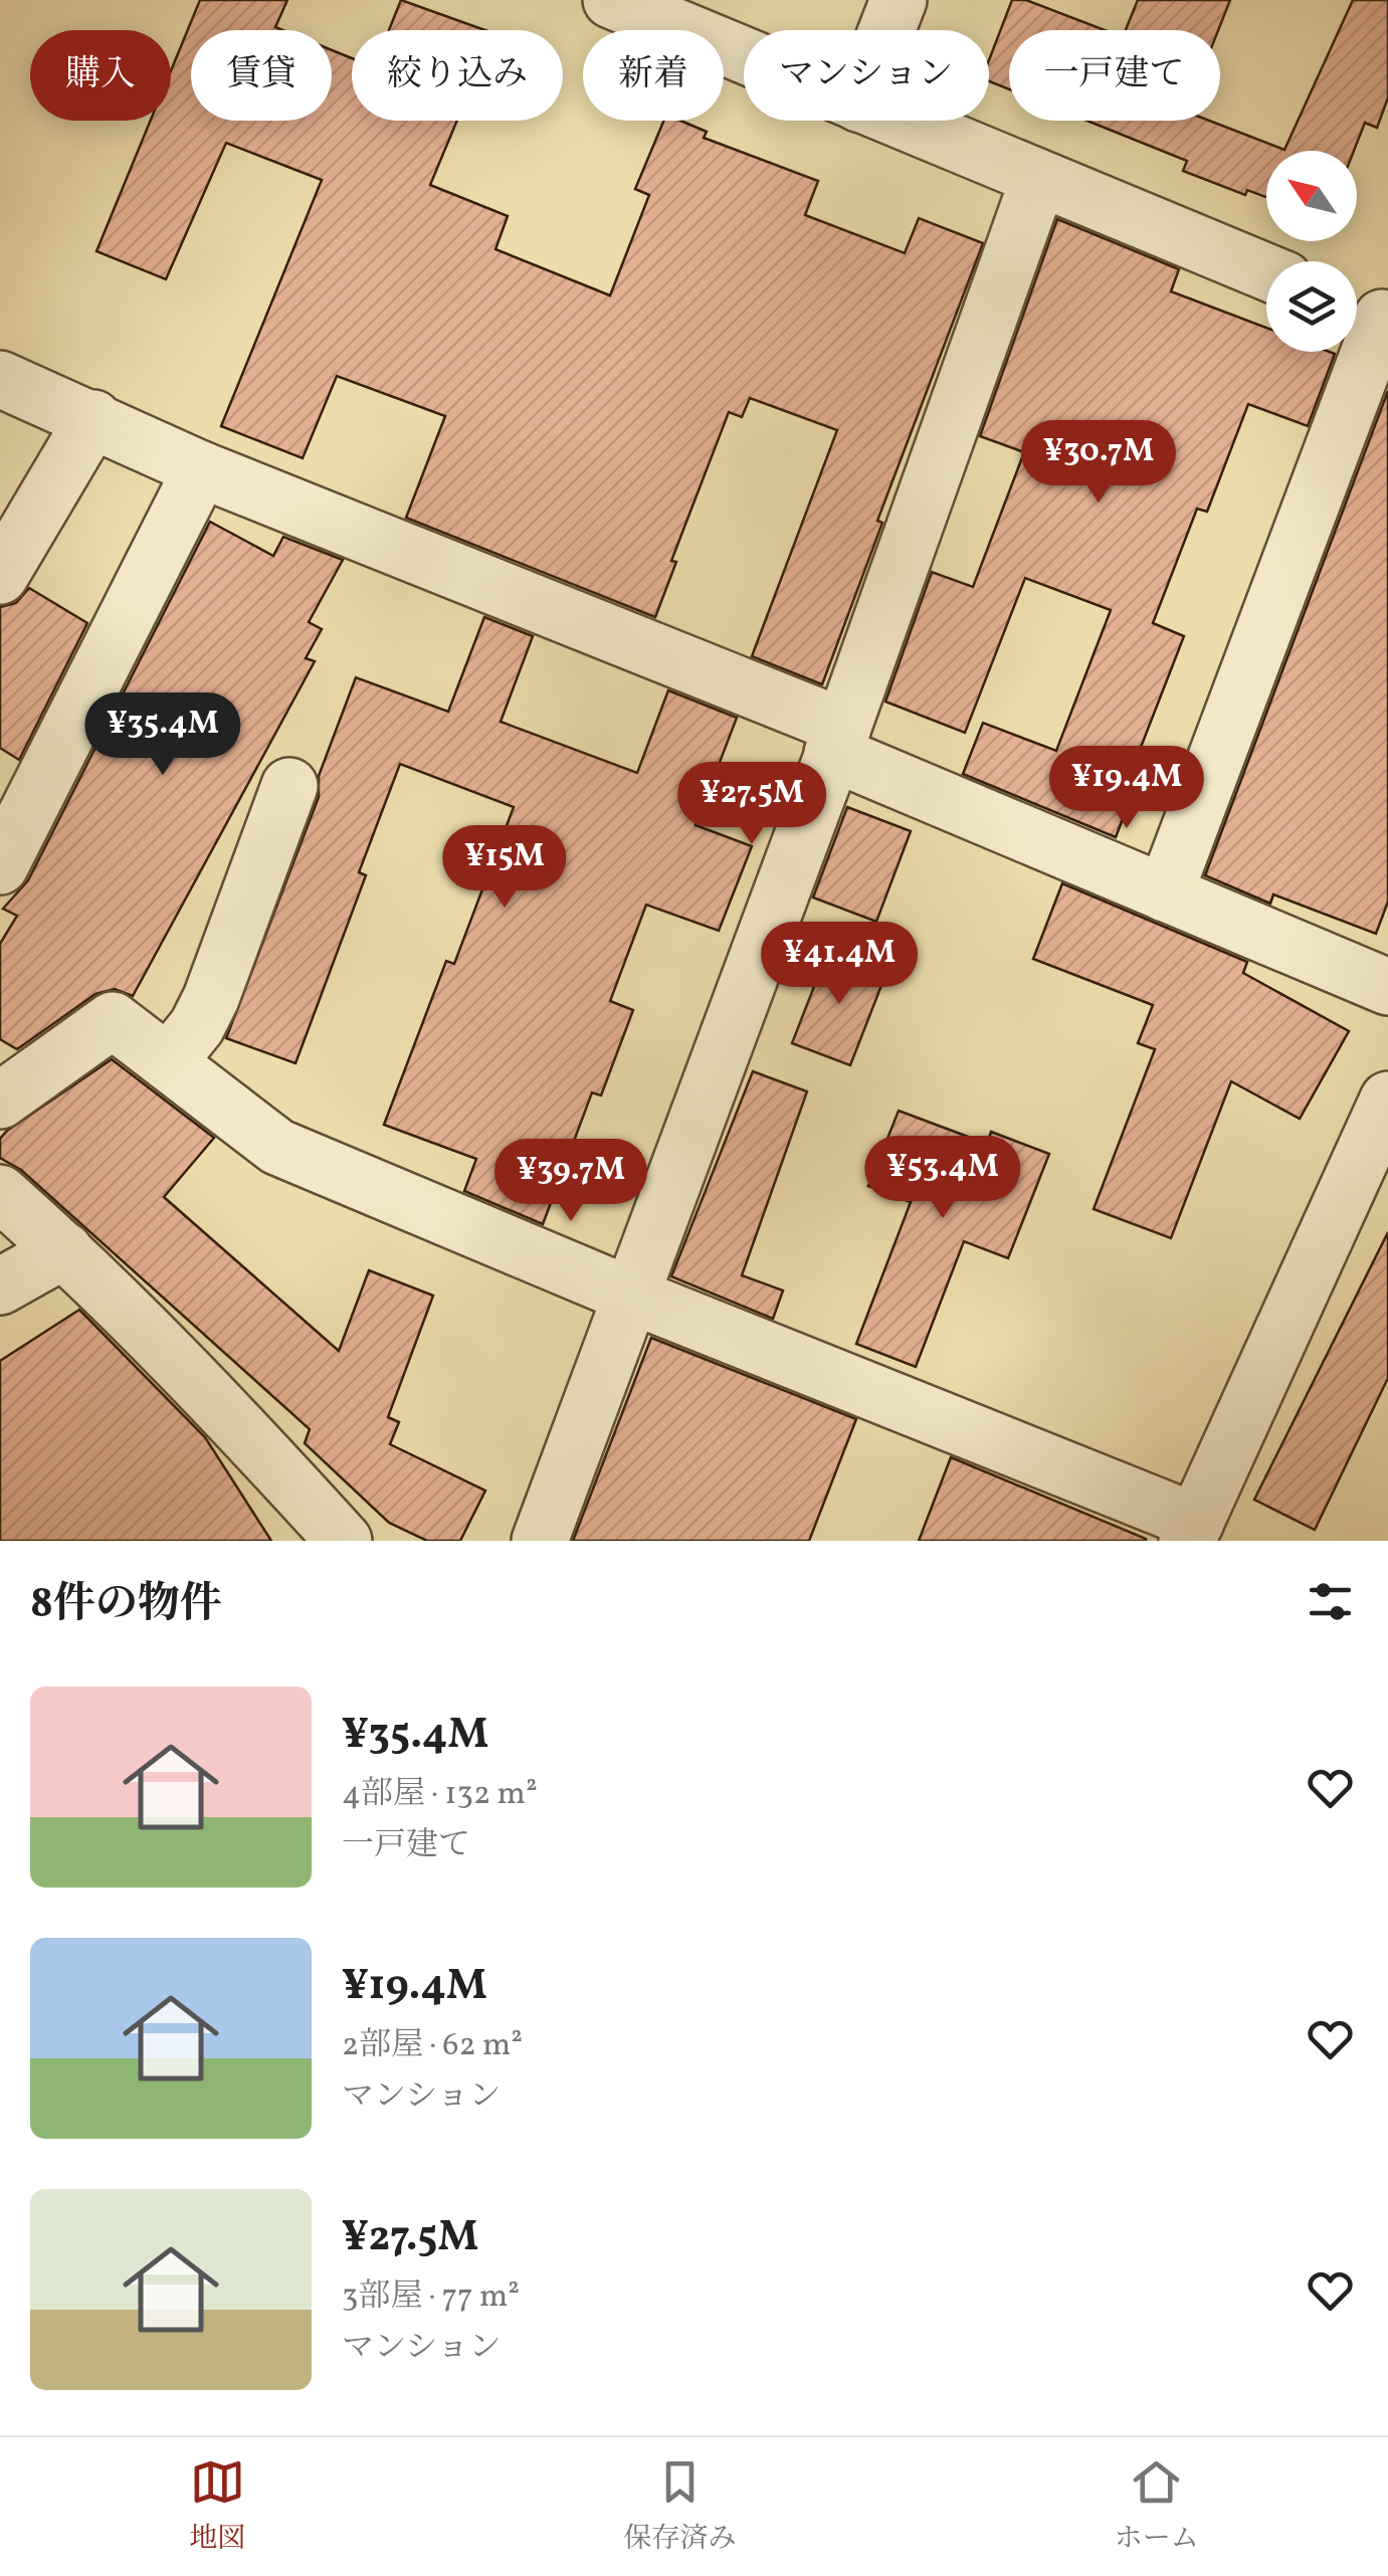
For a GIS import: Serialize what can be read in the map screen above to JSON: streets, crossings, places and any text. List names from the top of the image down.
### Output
{
  "north": "top left",
  "page": {
    "chip": [
      "購入",
      "賃貸",
      "絞り込み",
      "新着",
      "マンション",
      "一戸建て"
    ],
    "price": [
      "¥30.7M",
      "¥35.4M",
      "¥19.4M",
      "¥27.5M",
      "¥15M",
      "¥41.4M",
      "¥53.4M",
      "¥39.7M"
    ],
    "heading": "8件の物件",
    "list": [
      {
        "name": "¥35.4M",
        "note": "4部屋 · 132 m² · 一戸建て"
      },
      {
        "name": "¥19.4M",
        "note": "2部屋 · 62 m² · マンション"
      },
      {
        "name": "¥27.5M",
        "note": "3部屋 · 77 m² · マンション"
      }
    ],
    "tabs": ["地図", "保存済み", "ホーム"]
  }
}
